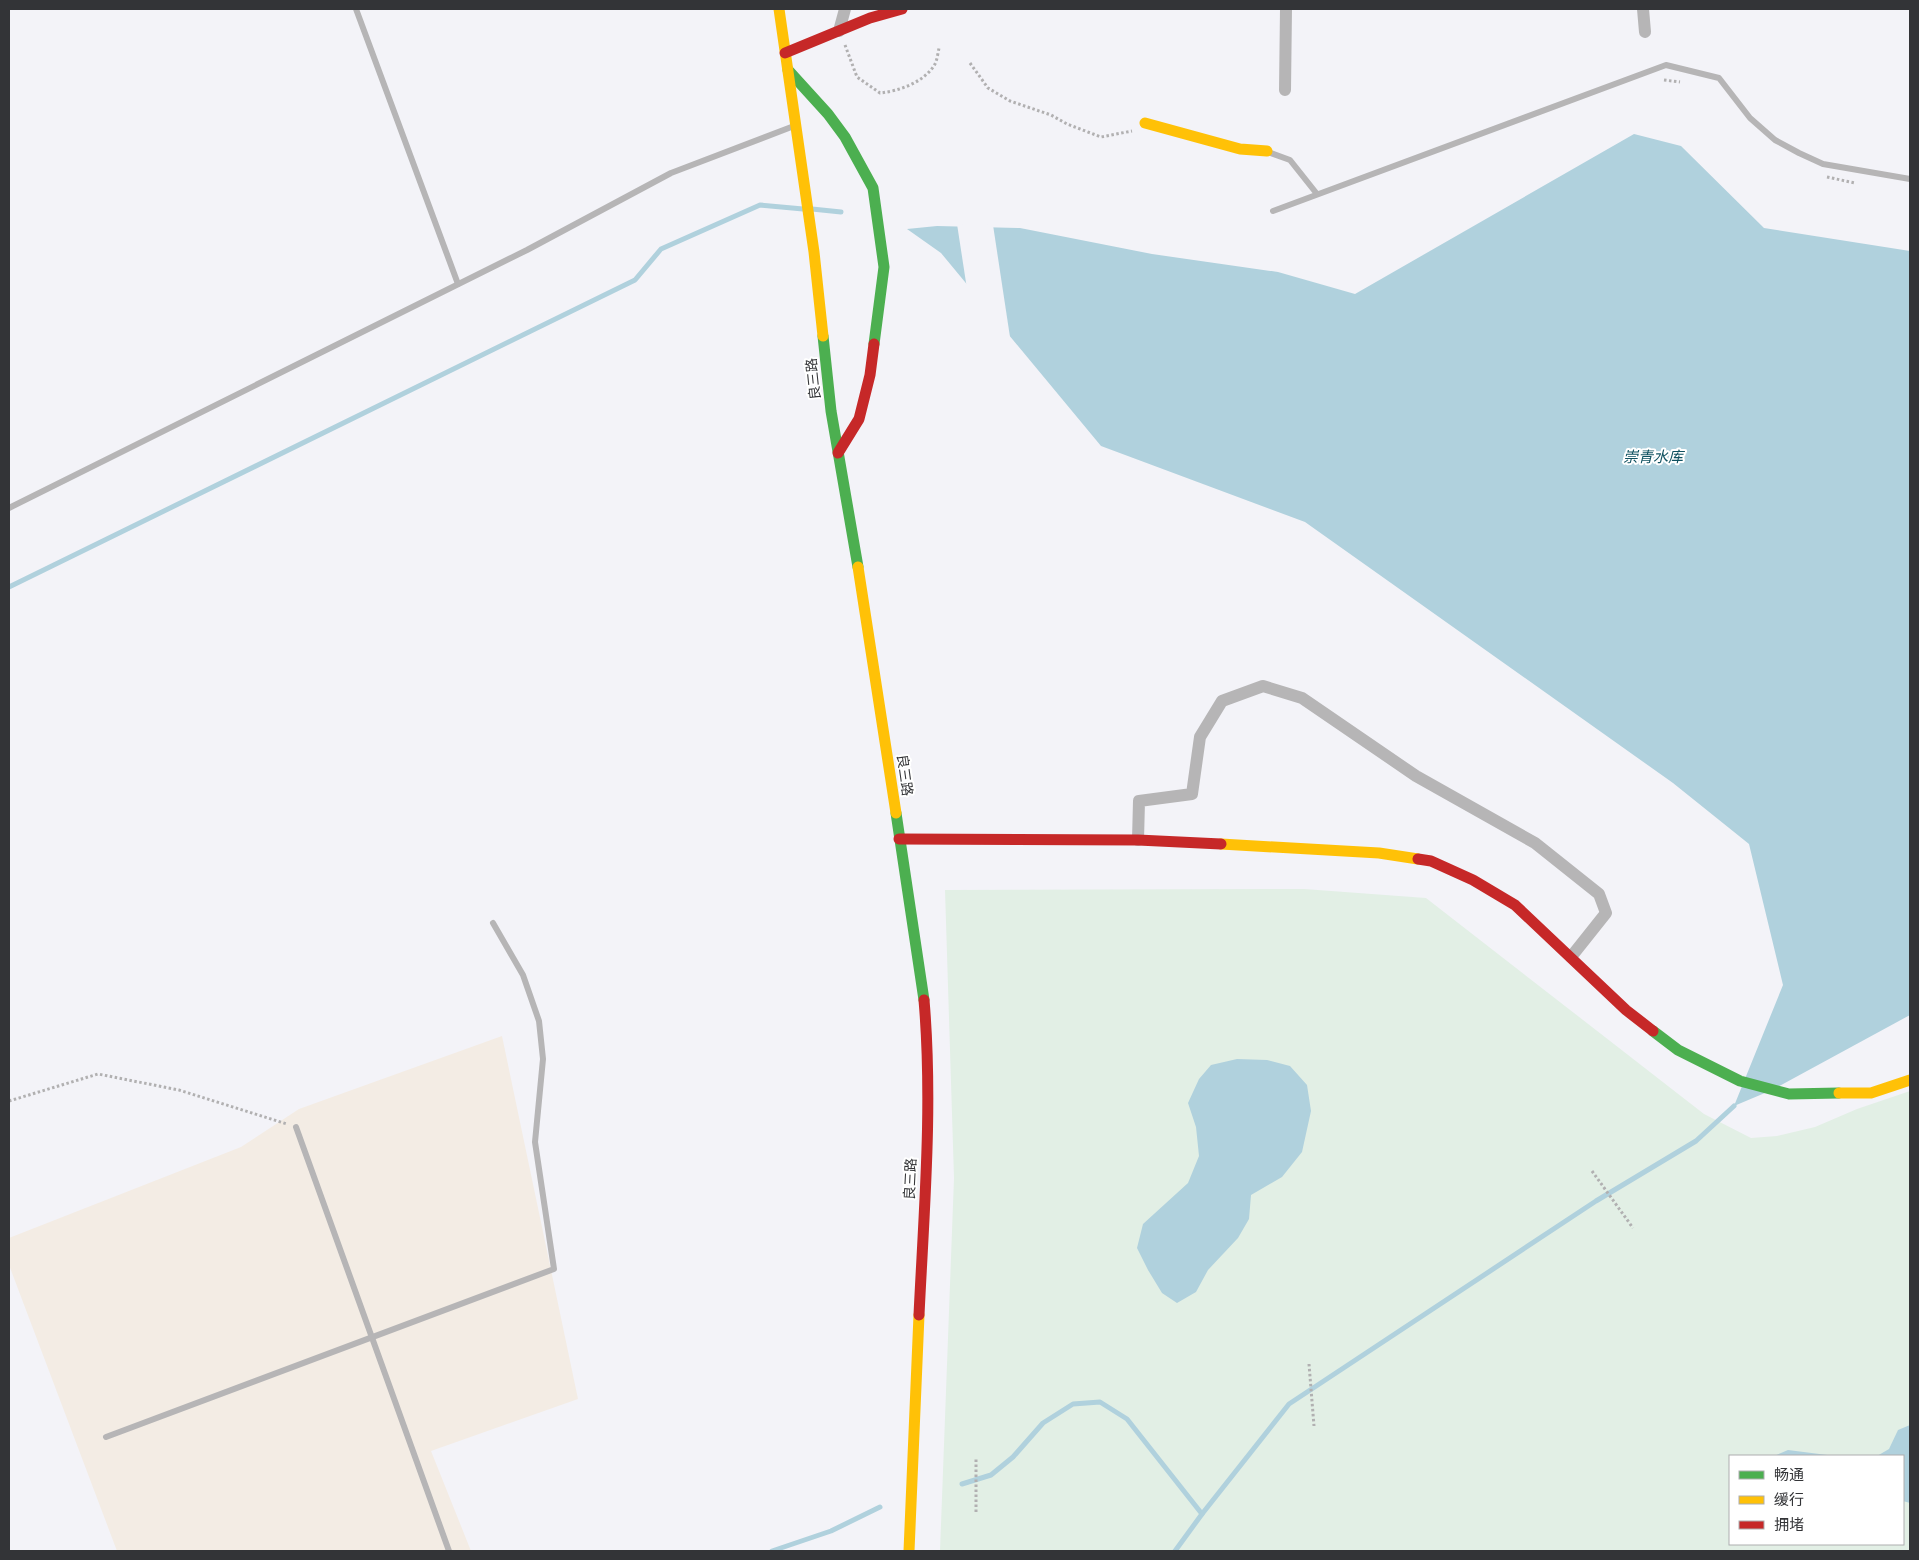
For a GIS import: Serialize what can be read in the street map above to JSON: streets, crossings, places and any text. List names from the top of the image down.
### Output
{
  "streets": {
    "main road": ["良三路"]
  },
  "water": ["崇青水库"],
  "legend": ["畅通", "缓行", "拥堵"]
}
